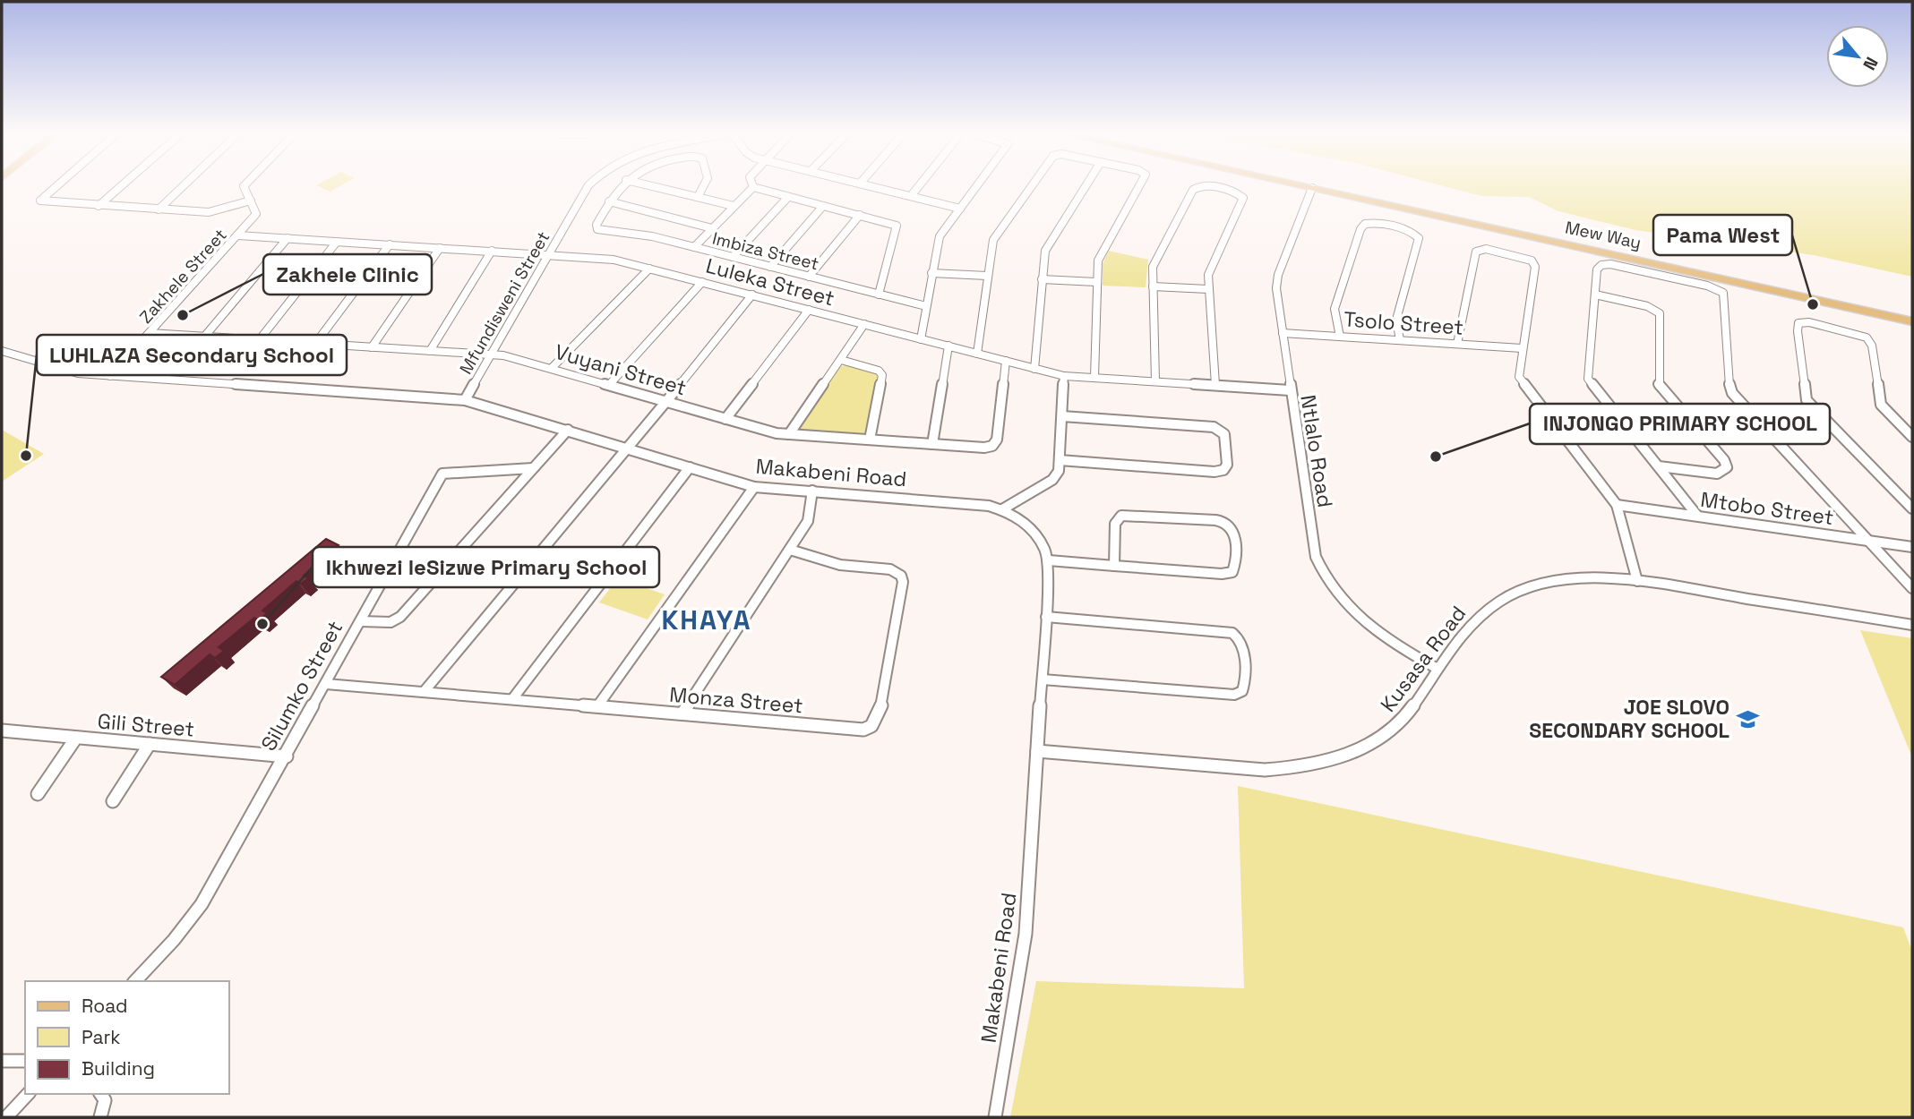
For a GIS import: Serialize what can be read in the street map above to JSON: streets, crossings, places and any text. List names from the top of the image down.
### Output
{
  "streets": {
    "main road": ["Mew Way"],
    "street": [
      "Imbiza Street",
      "Zakhele Street",
      "Luleka Street",
      "Mfundisweni Street",
      "Tsolo Street",
      "Vuyani Street",
      "Ntlalo Road",
      "Makabeni Road",
      "Mtobo Street",
      "Kusasa Road",
      "Silumko Street",
      "Monza Street",
      "Gili Street"
    ]
  },
  "crossings": [
    ["Mew Way", "Ntlalo Road"],
    ["Zakhele Street", "Luleka Street"],
    ["Zakhele Street", "Vuyani Street"],
    ["Zakhele Street", "Makabeni Road"],
    ["Luleka Street", "Mfundisweni Street"],
    ["Luleka Street", "Vuyani Street"],
    ["Luleka Street", "Ntlalo Road"],
    ["Mfundisweni Street", "Vuyani Street"],
    ["Mfundisweni Street", "Makabeni Road"],
    ["Tsolo Street", "Ntlalo Road"],
    ["Ntlalo Road", "Kusasa Road"],
    ["Makabeni Road", "Kusasa Road"],
    ["Silumko Street", "Monza Street"],
    ["Silumko Street", "Gili Street"]
  ],
  "districts": ["KHAYA"],
  "places": {
    "other": [
      "Pama West",
      "Zakhele Clinic",
      "LUHLAZA Secondary School",
      "INJONGO PRIMARY SCHOOL",
      "Ikhwezi leSizwe Primary School"
    ],
    "school or university": ["JOE SLOVO SECONDARY SCHOOL"]
  },
  "legend": ["Road", "Park", "Building"],
  "north": "bottom right"
}
